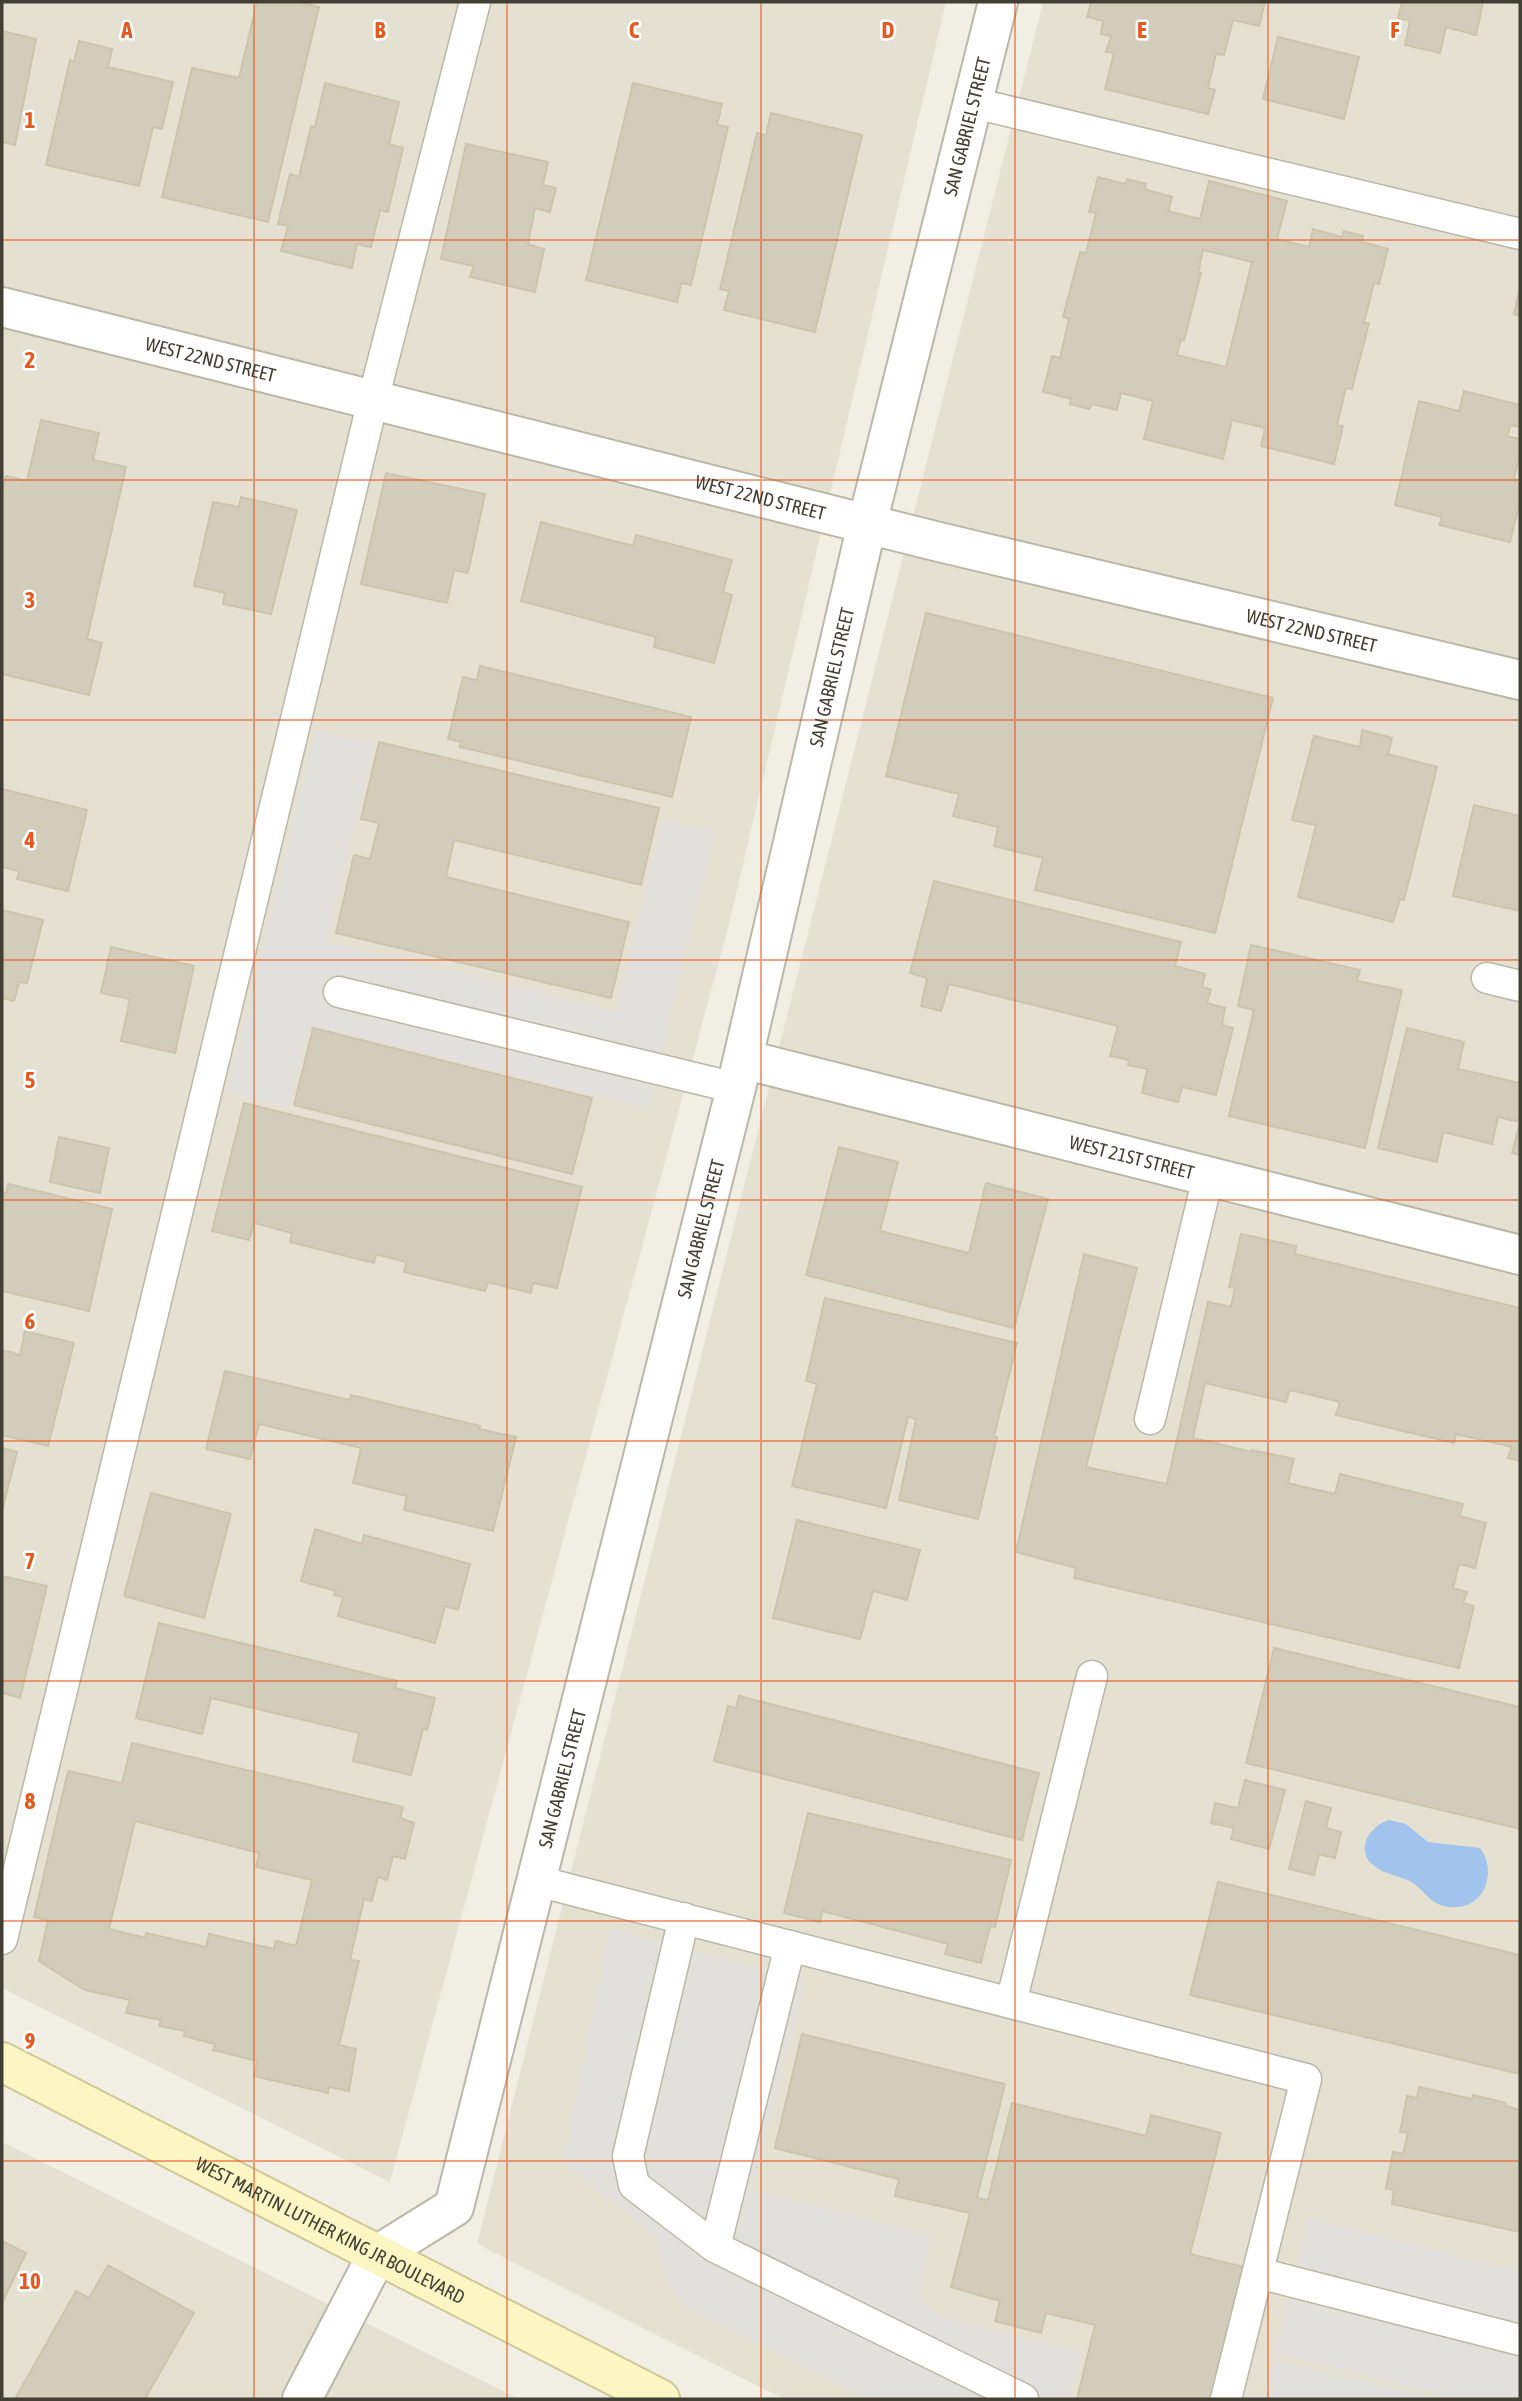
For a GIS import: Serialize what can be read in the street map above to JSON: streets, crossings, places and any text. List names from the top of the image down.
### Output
{
  "streets": {
    "main road": ["WEST MARTIN LUTHER KING JR BOULEVARD"],
    "street": ["SAN GABRIEL STREET", "WEST 22ND STREET", "WEST 21ST STREET"]
  },
  "crossings": [
    ["SAN GABRIEL STREET", "WEST 22ND STREET"],
    ["SAN GABRIEL STREET", "WEST 21ST STREET"],
    ["SAN GABRIEL STREET", "WEST MARTIN LUTHER KING JR BOULEVARD"]
  ],
  "grid": {
    "columns": [
      "A",
      "B",
      "C",
      "D",
      "E",
      "F"
    ],
    "rows": [
      "1",
      "2",
      "3",
      "4",
      "5",
      "6",
      "7",
      "8",
      "9",
      "10"
    ]
  }
}
